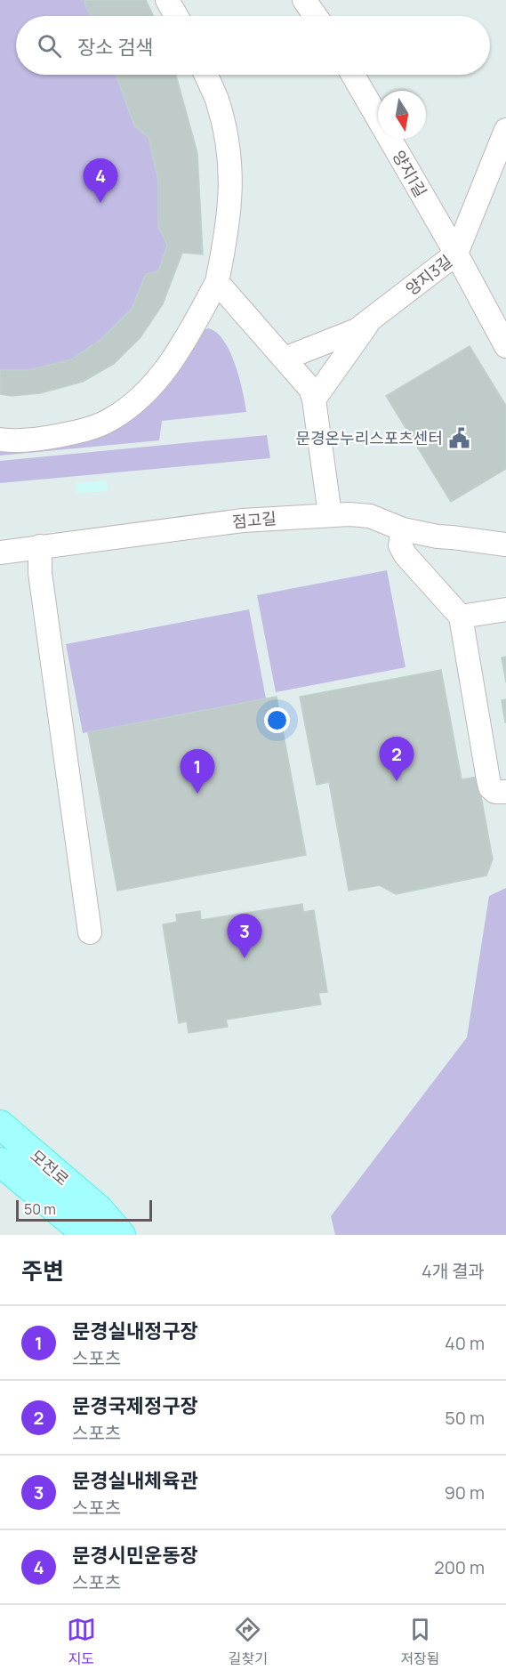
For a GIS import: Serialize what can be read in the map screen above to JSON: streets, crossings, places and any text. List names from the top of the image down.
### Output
{
  "streets": {
    "main road": ["모전로"],
    "street": ["양지1길", "양지3길", "점고길"]
  },
  "crossings": [
    ["양지1길", "양지3길"]
  ],
  "places": {
    "public building": ["문경온누리스포츠센터"]
  },
  "scale_bar": "50 m",
  "north": "bottom",
  "page": {
    "search": "장소 검색",
    "pins": [
      "4",
      "2",
      "1",
      "3"
    ],
    "scale": "50 m",
    "heading": ["주변", "4개 결과"],
    "list": [
      {
        "mark": "1",
        "name": "문경실내정구장",
        "note": "스포츠",
        "value": "40 m"
      },
      {
        "mark": "2",
        "name": "문경국제정구장",
        "note": "스포츠",
        "value": "50 m"
      },
      {
        "mark": "3",
        "name": "문경실내체육관",
        "note": "스포츠",
        "value": "90 m"
      },
      {
        "mark": "4",
        "name": "문경시민운동장",
        "note": "스포츠",
        "value": "200 m"
      }
    ],
    "nav": ["지도", "길찾기", "저장됨"]
  }
}
